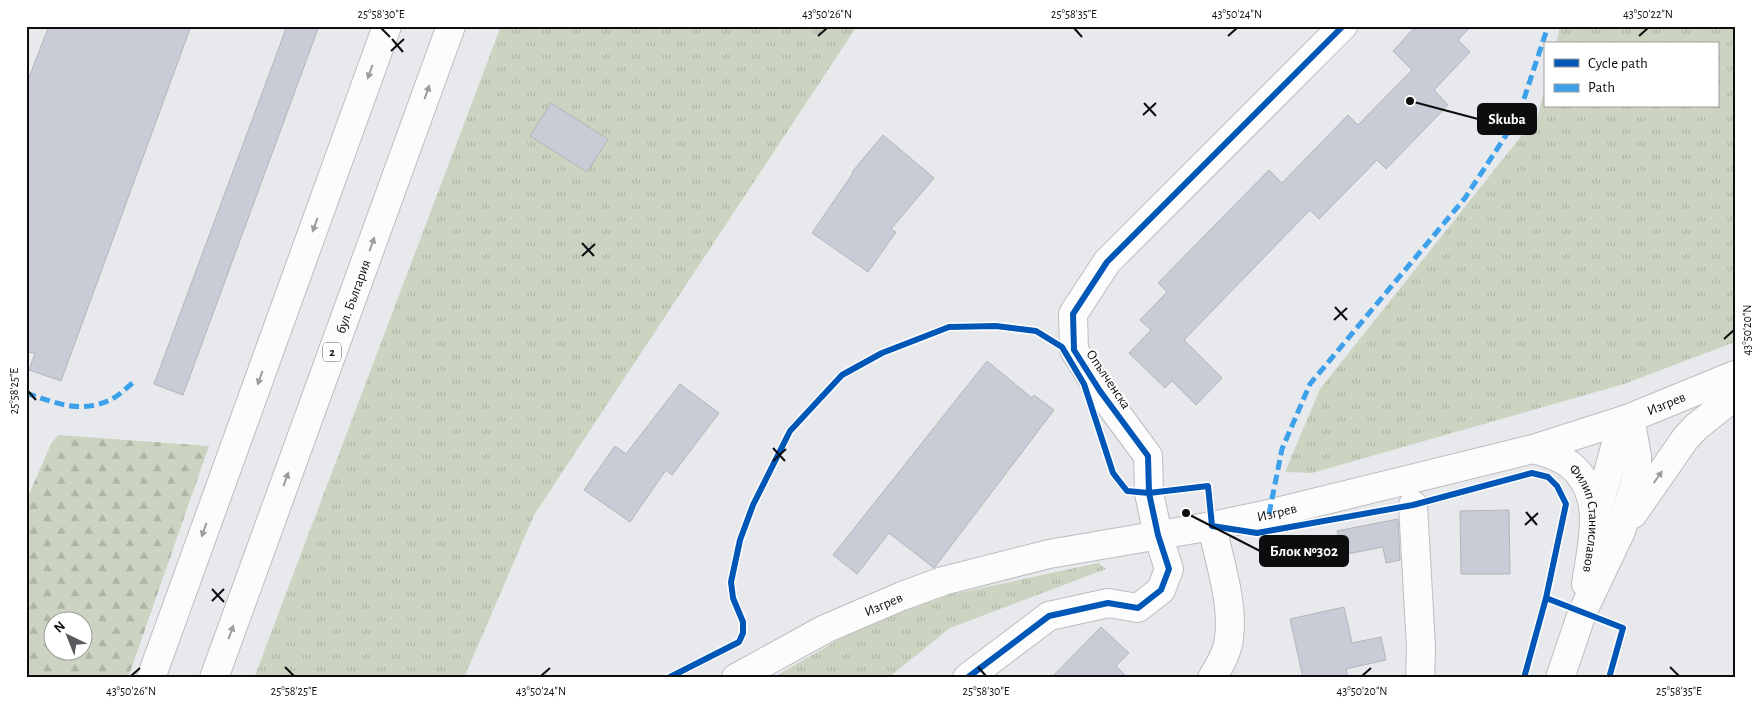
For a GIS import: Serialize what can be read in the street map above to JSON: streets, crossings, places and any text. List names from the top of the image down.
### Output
{
  "streets": {
    "main road": [
      "бул. България",
      "2",
      "Опълченска",
      "Изгрев",
      "Филип Станиславов"
    ]
  },
  "crossings": [
    ["Опълченска", "Изгрев"],
    ["Изгрев", "Филип Станиславов"]
  ],
  "places": ["Skuba", "Блок №302"],
  "legend": ["Cycle path", "Path"],
  "north": "top left",
  "coordinates": [
    "25°58'30\"E",
    "43°50'26\"N",
    "25°58'35\"E",
    "43°50'24\"N",
    "43°50'22\"N",
    "43°50'20\"N",
    "25°58'25\"E"
  ]
}
